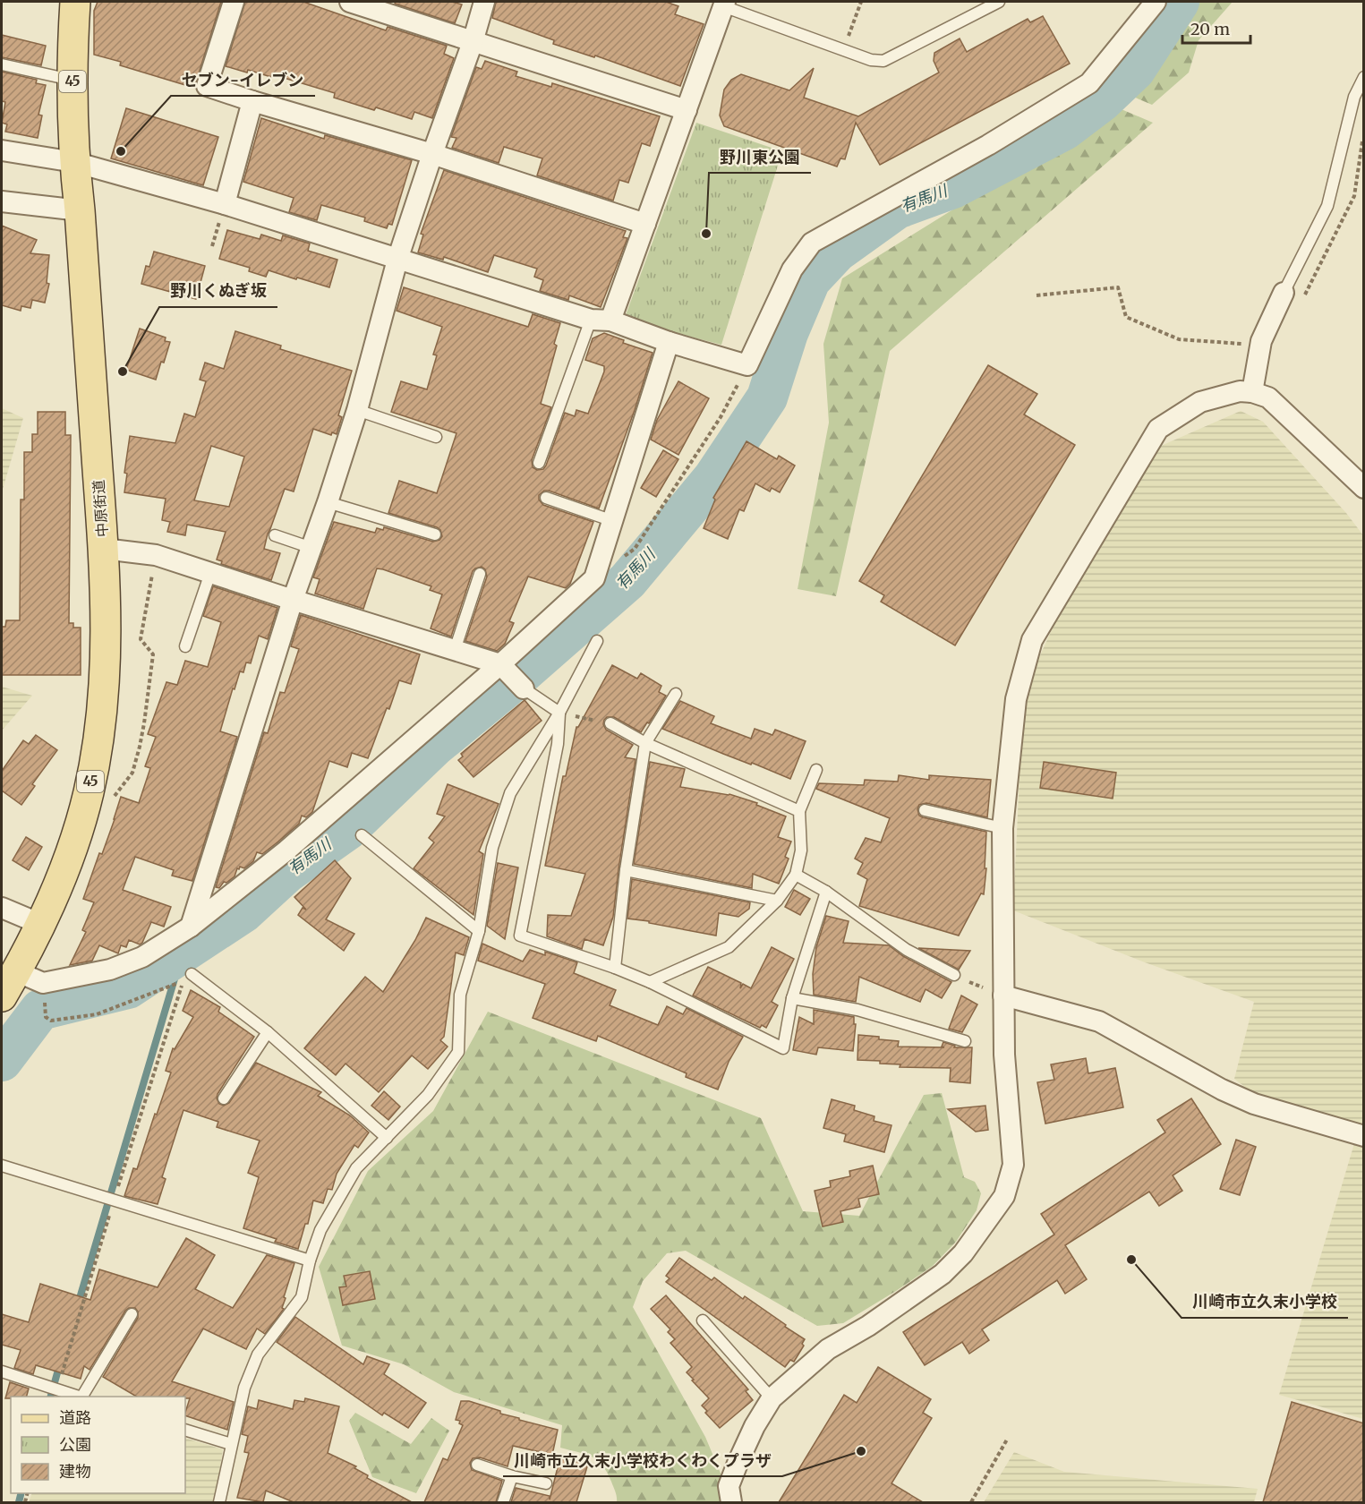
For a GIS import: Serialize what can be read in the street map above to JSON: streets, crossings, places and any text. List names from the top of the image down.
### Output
{
  "streets": {
    "main road": ["45", "中原街道"]
  },
  "water": ["有馬川"],
  "places": [
    "セブン-イレブン",
    "野川東公園",
    "野川くぬぎ坂",
    "川崎市立久末小学校",
    "川崎市立久末小学校わくわくプラザ"
  ],
  "legend": ["道路", "公園", "建物"],
  "scale_bar": "20 m"
}
